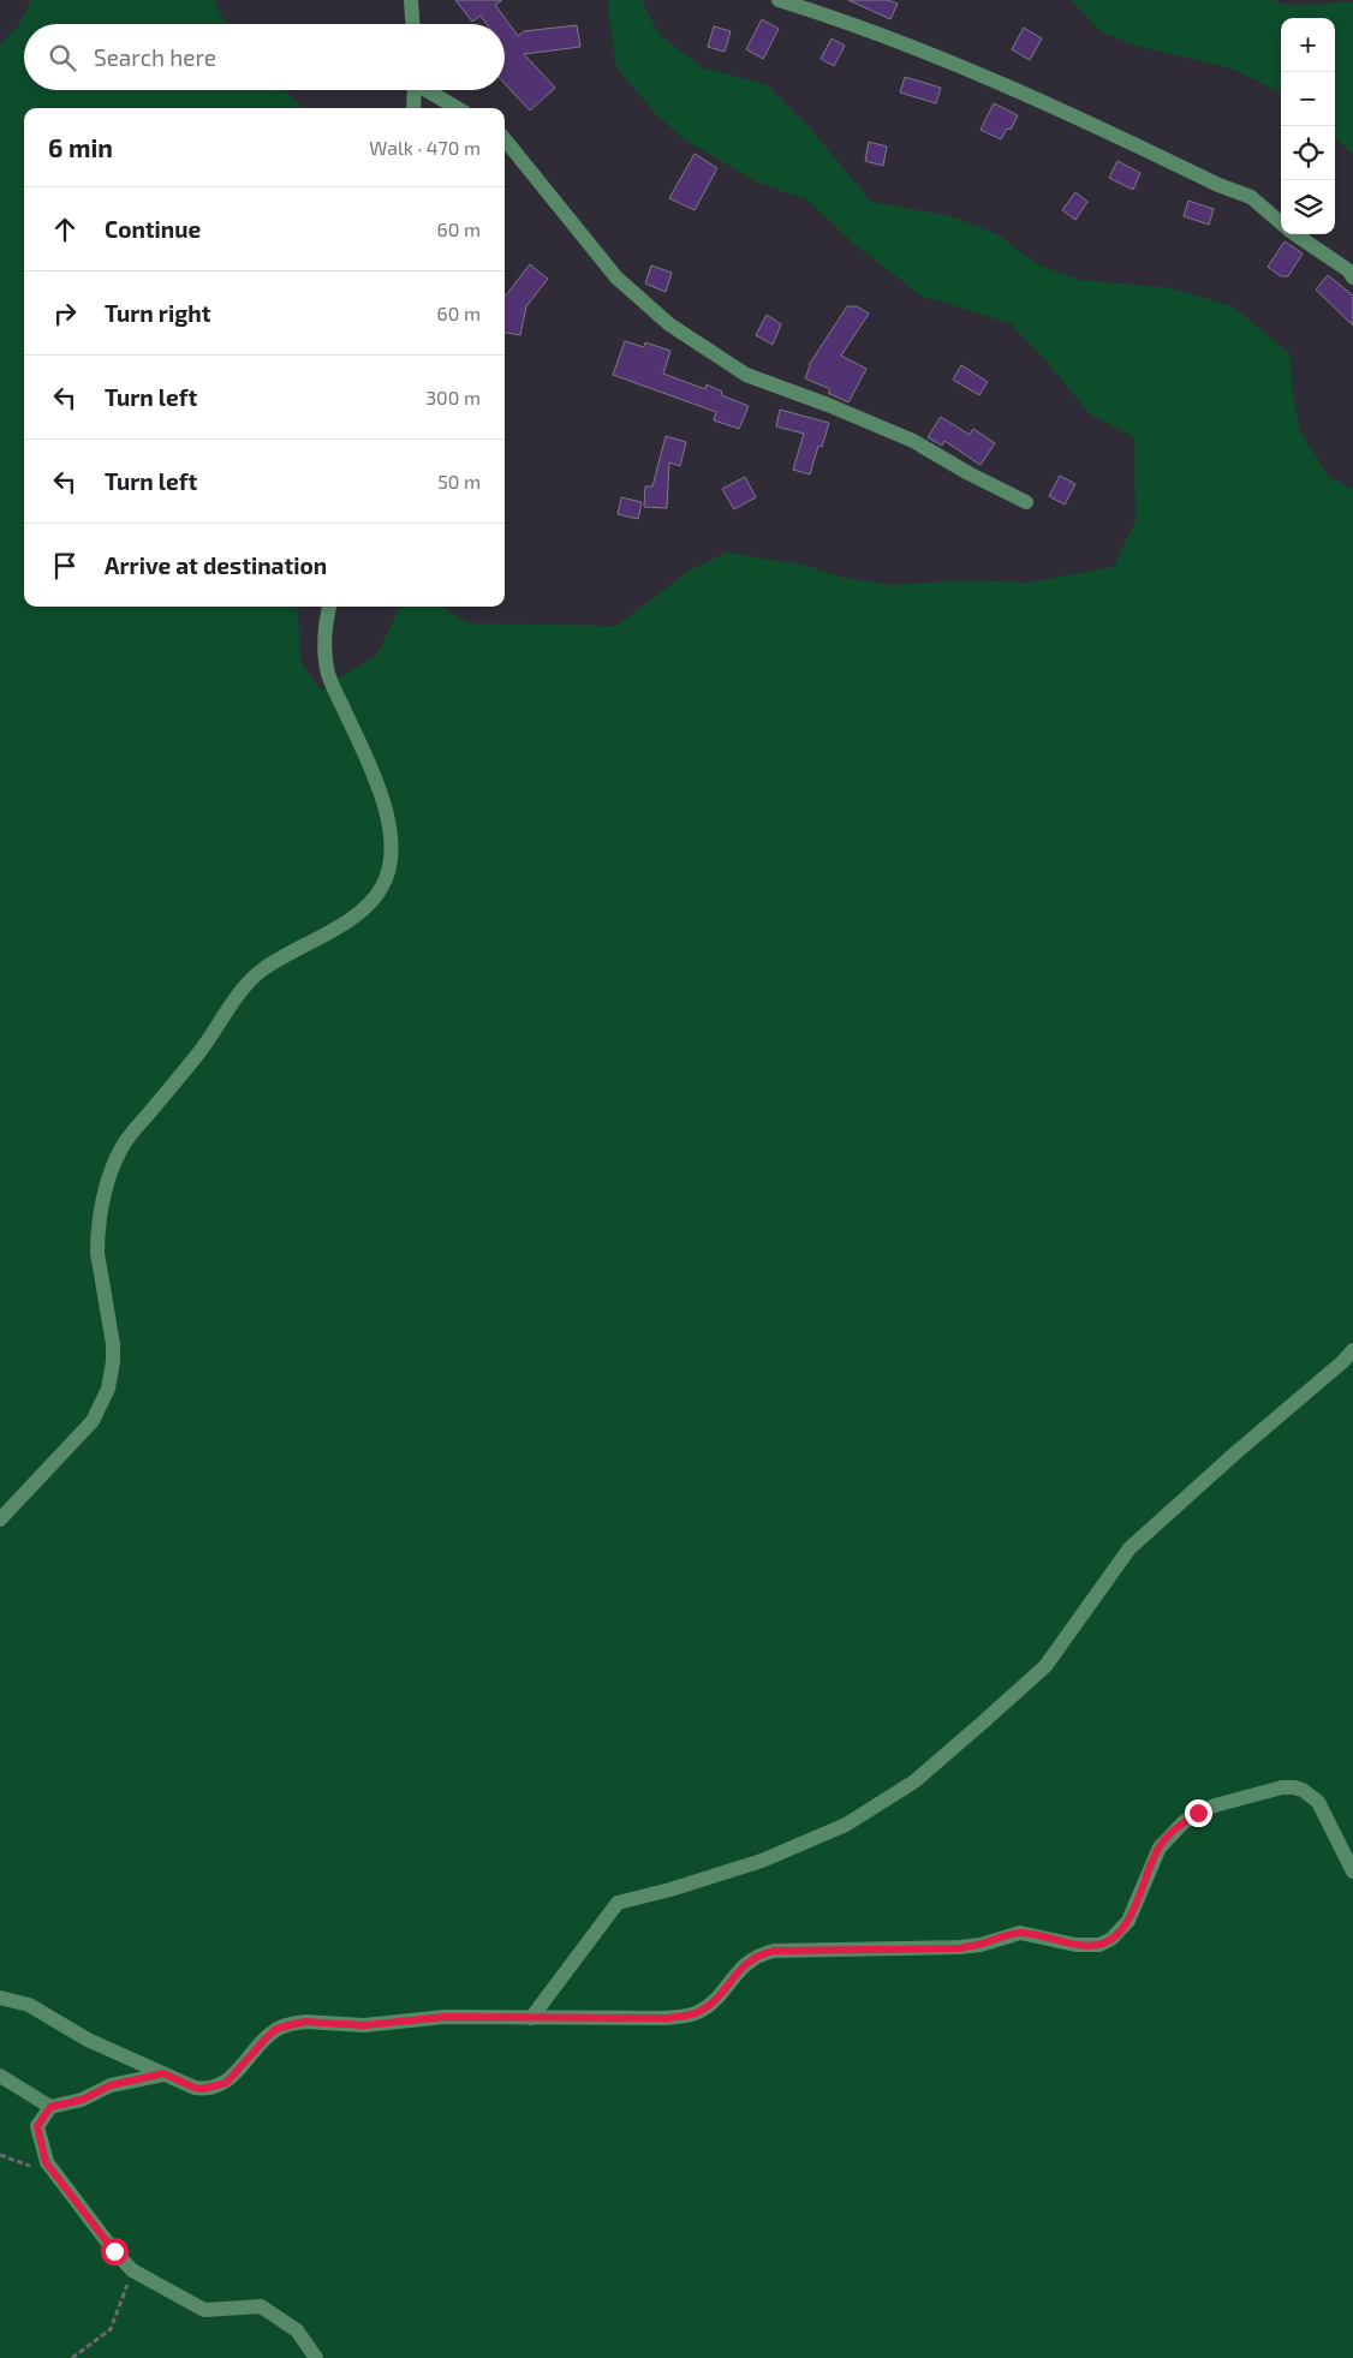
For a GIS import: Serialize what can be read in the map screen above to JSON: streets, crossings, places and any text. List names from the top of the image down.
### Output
{
  "page": {
    "map_buttons": ["+", "−"],
    "search": "Search here",
    "heading": ["6 min", "Walk · 470 m"],
    "list": [
      ["Continue", "60 m"],
      ["Turn right", "60 m"],
      ["Turn left", "300 m"],
      ["Turn left", "50 m"],
      "Arrive at destination"
    ]
  }
}
